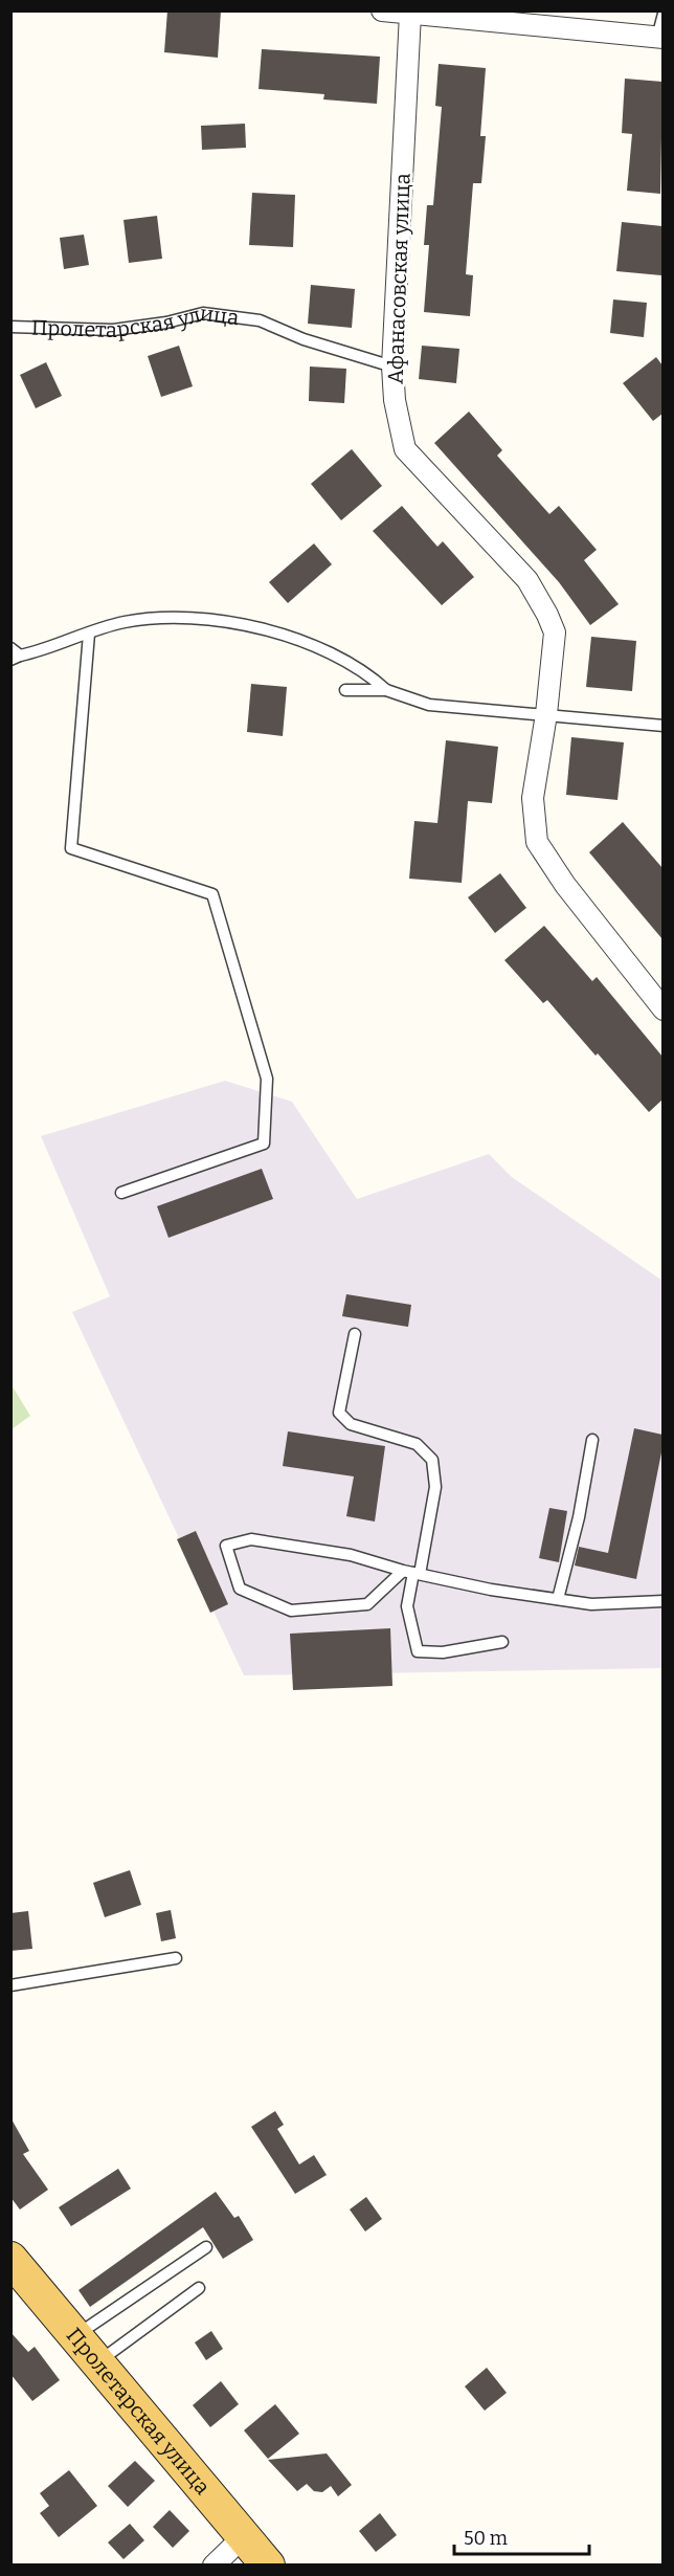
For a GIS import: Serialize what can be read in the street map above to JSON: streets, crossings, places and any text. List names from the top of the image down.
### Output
{
  "streets": {
    "main road": ["Пролетарская улица"],
    "street": ["Афанасовская улица"]
  },
  "crossings": [
    ["Афанасовская улица", "Пролетарская улица"]
  ],
  "scale_bar": "50 m"
}
